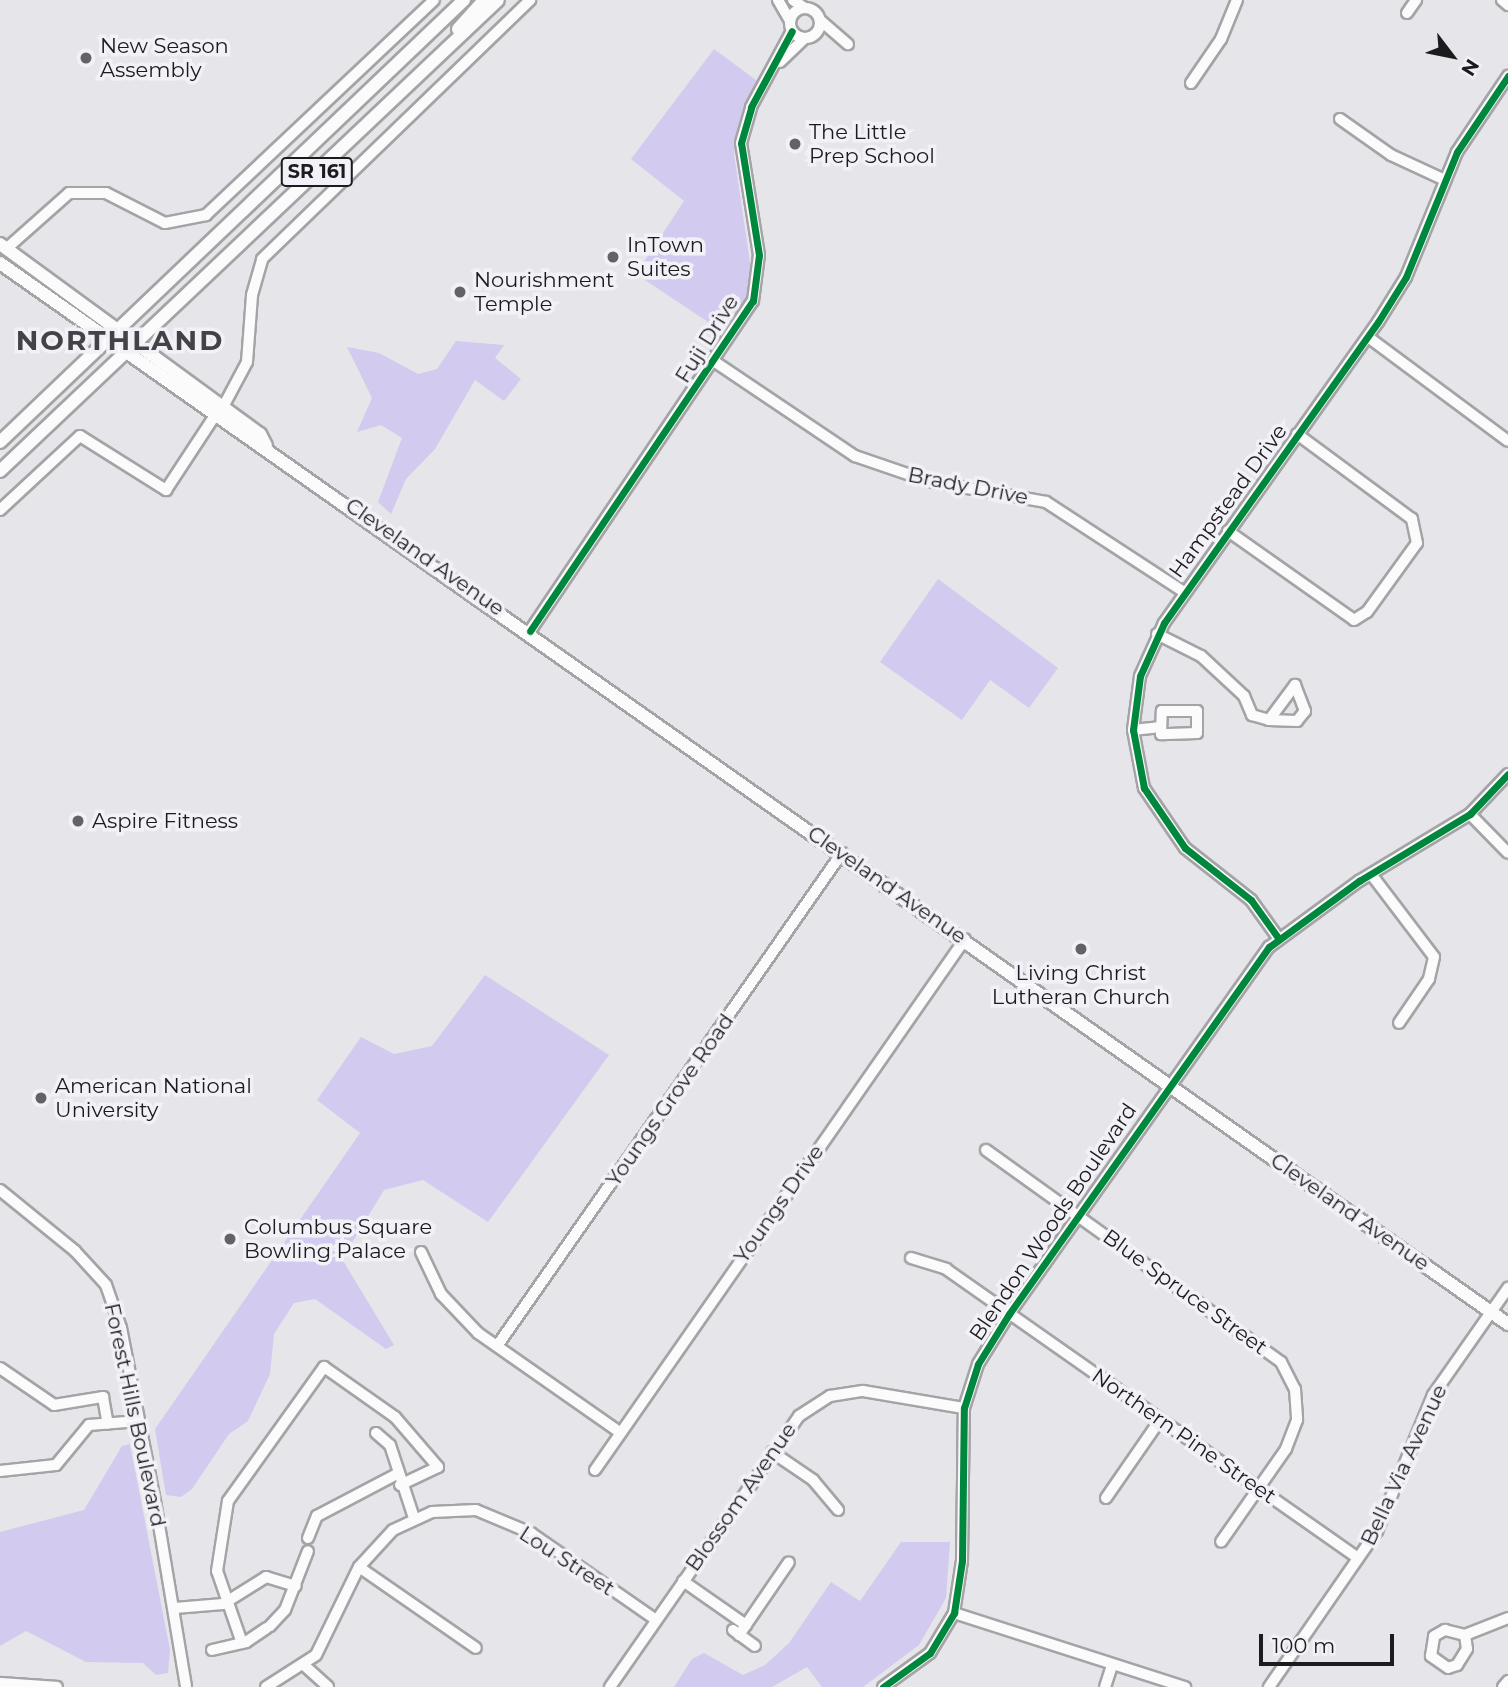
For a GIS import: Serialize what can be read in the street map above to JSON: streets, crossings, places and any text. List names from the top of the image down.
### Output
{
  "streets": {
    "main road": ["SR 161", "Cleveland Avenue"],
    "street": [
      "Fuji Drive",
      "Brady Drive",
      "Hampstead Drive",
      "Youngs Grove Road",
      "Youngs Drive",
      "Blendon Woods Boulevard",
      "Blue Spruce Street",
      "Forest Hills Boulevard",
      "Northern Pine Street",
      "Bella Via Avenue",
      "Blossom Avenue",
      "Lou Street"
    ]
  },
  "crossings": [
    ["SR 161", "Cleveland Avenue"],
    ["Fuji Drive", "Brady Drive"],
    ["Fuji Drive", "Cleveland Avenue"],
    ["Brady Drive", "Hampstead Drive"],
    ["Hampstead Drive", "Blendon Woods Boulevard"],
    ["Cleveland Avenue", "Youngs Grove Road"],
    ["Cleveland Avenue", "Youngs Drive"],
    ["Cleveland Avenue", "Blendon Woods Boulevard"],
    ["Cleveland Avenue", "Bella Via Avenue"],
    ["Blendon Woods Boulevard", "Blue Spruce Street"],
    ["Blendon Woods Boulevard", "Northern Pine Street"],
    ["Blendon Woods Boulevard", "Blossom Avenue"],
    ["Blue Spruce Street", "Northern Pine Street"],
    ["Northern Pine Street", "Bella Via Avenue"],
    ["Blossom Avenue", "Lou Street"]
  ],
  "districts": ["NORTHLAND"],
  "places": [
    "New Season Assembly",
    "The Little Prep School",
    "InTown Suites",
    "Nourishment Temple",
    "Aspire Fitness",
    "Living Christ Lutheran Church",
    "American National University",
    "Columbus Square Bowling Palace"
  ],
  "scale_bar": "100 m",
  "north": "bottom right"
}
